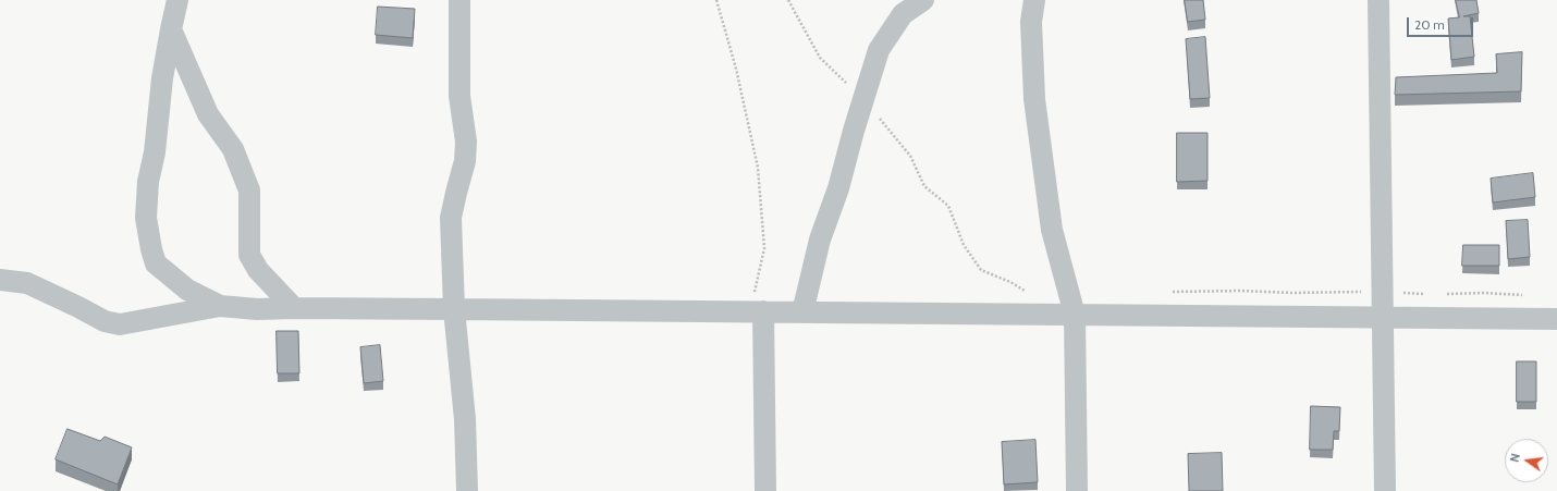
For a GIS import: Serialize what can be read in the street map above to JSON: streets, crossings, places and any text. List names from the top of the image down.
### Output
{
  "scale_bar": "20 m",
  "north": "left"
}
